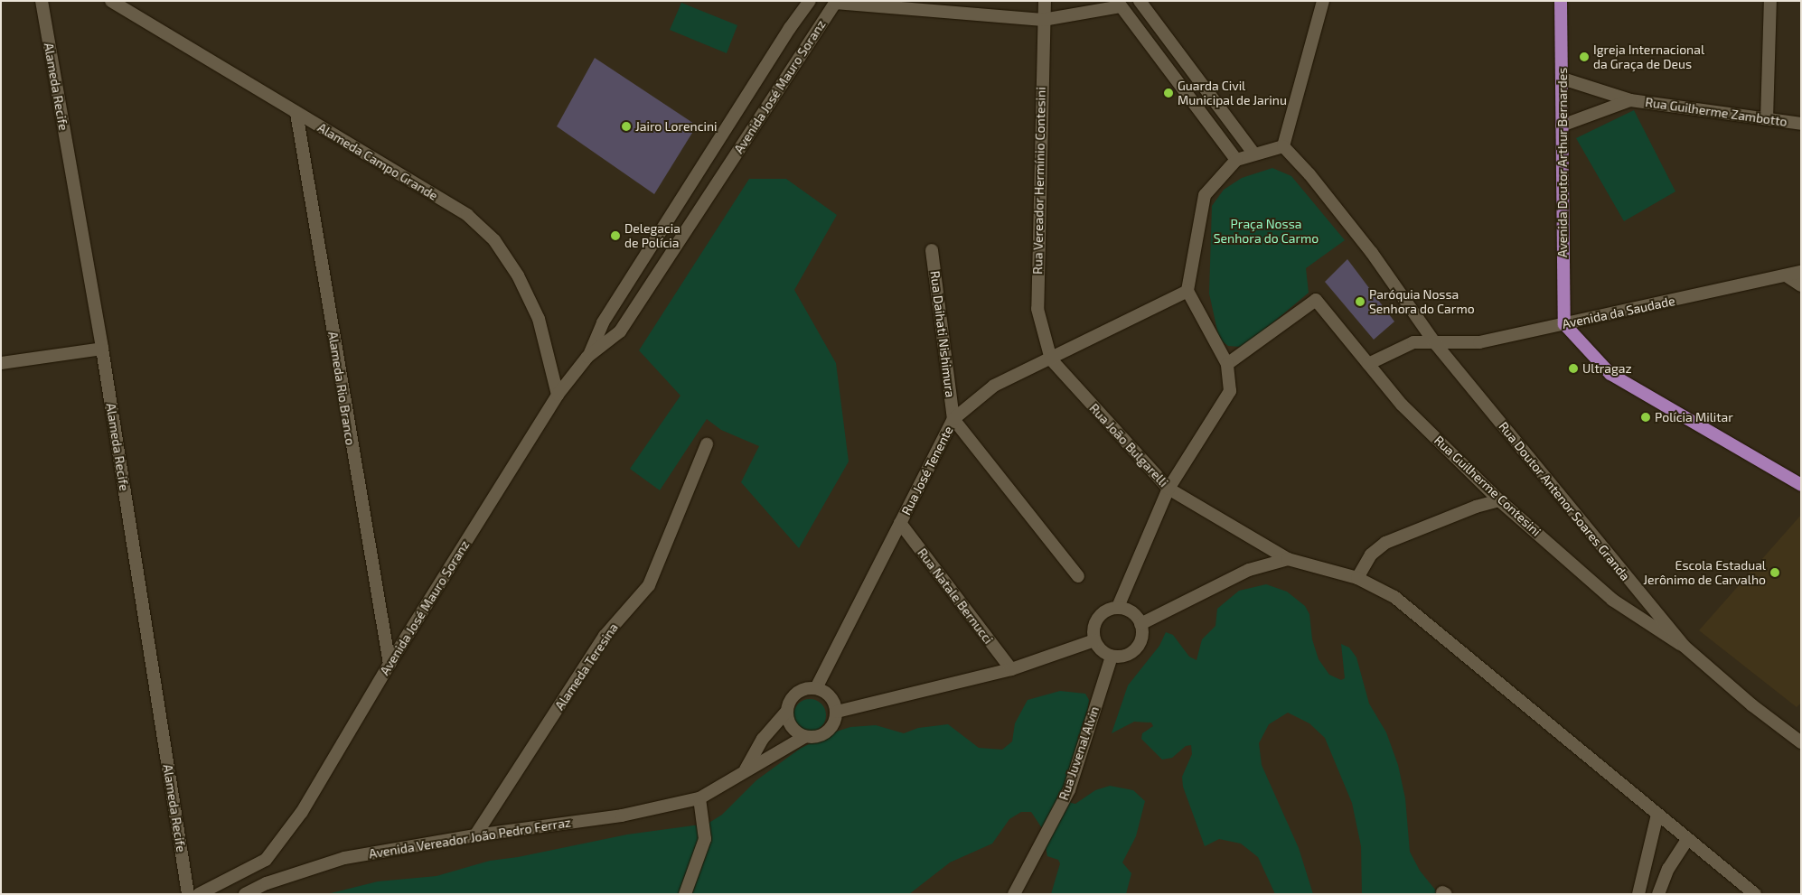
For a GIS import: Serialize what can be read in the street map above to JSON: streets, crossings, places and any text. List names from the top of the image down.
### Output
{
  "streets": {
    "main road": ["Avenida Doutor Arthur Bernardes"],
    "street": [
      "Alameda Recife",
      "Avenida José Mauro Soranz",
      "Rua Guilherme Zambotto",
      "Alameda Campo Grande",
      "Rua Vereador Hermínio Contesini",
      "Avenida da Saudade",
      "Rua Daihati Nishimura",
      "Alameda Rio Branco",
      "Rua João Bulgarelli",
      "Rua José Tenente",
      "Rua Guilherme Contesini",
      "Rua Doutor Antenor Soares Granda",
      "Rua Natale Bernucci",
      "Alameda Teresina",
      "Rua Juvenal Alvin",
      "Avenida Vereador João Pedro Ferraz"
    ]
  },
  "crossings": [
    ["Avenida José Mauro Soranz", "Alameda Campo Grande"],
    ["Avenida José Mauro Soranz", "Rua Vereador Hermínio Contesini"],
    ["Avenida José Mauro Soranz", "Alameda Rio Branco"],
    ["Rua Guilherme Zambotto", "Avenida Doutor Arthur Bernardes"],
    ["Alameda Campo Grande", "Alameda Rio Branco"],
    ["Avenida Doutor Arthur Bernardes", "Avenida da Saudade"],
    ["Rua Vereador Hermínio Contesini", "Rua João Bulgarelli"],
    ["Rua Vereador Hermínio Contesini", "Rua José Tenente"],
    ["Avenida da Saudade", "Rua Guilherme Contesini"],
    ["Avenida da Saudade", "Rua Doutor Antenor Soares Granda"],
    ["Rua Daihati Nishimura", "Rua José Tenente"],
    ["Rua João Bulgarelli", "Rua José Tenente"],
    ["Rua José Tenente", "Rua Natale Bernucci"],
    ["Rua José Tenente", "Avenida Vereador João Pedro Ferraz"],
    ["Rua Guilherme Contesini", "Rua Doutor Antenor Soares Granda"],
    ["Alameda Teresina", "Avenida Vereador João Pedro Ferraz"]
  ],
  "parks": ["Praça Nossa Senhora do Carmo"],
  "places": [
    "Igreja Internacional da Graça de Deus",
    "Guarda Civil Municipal de Jarinu",
    "Jairo Lorencini",
    "Delegacia de Polícia",
    "Paróquia Nossa Senhora do Carmo",
    "Ultragaz",
    "Polícia Militar",
    "Escola Estadual Jerônimo de Carvalho"
  ]
}
